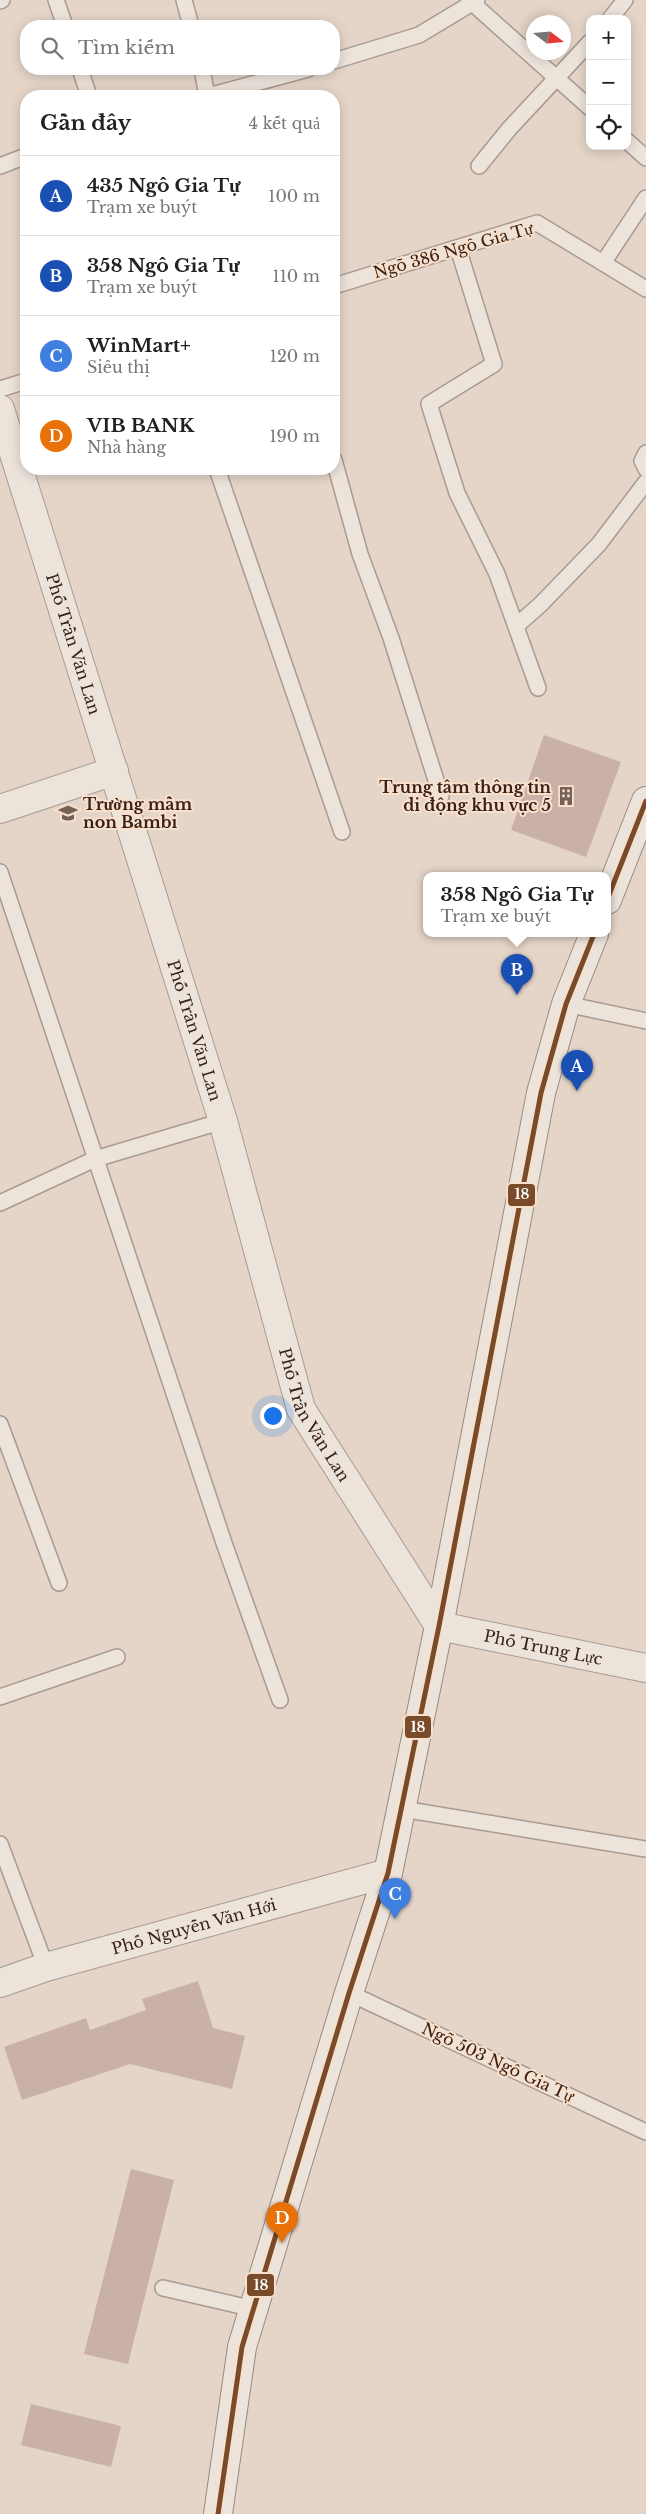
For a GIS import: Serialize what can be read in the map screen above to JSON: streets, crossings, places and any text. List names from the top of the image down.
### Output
{
  "streets": {
    "street": ["Phố Trần Văn Lan", "Phố Trung Lực", "Phố Nguyễn Văn Hới"],
    "lane": ["Ngõ 386 Ngô Gia Tự", "Ngõ 503 Ngô Gia Tự"]
  },
  "crossings": [
    ["Phố Trần Văn Lan", "Phố Trung Lực"]
  ],
  "places": {
    "building": ["Trung tâm thông tin di động khu vực 5"],
    "school or university": ["Trường mầm non Bambi"]
  },
  "lines": ["transit line 18"],
  "north": "right",
  "page": {
    "map_buttons": ["+", "−"],
    "search": "Tìm kiếm",
    "heading": ["Gần đây", "4 kết quả"],
    "list": [
      {
        "mark": "A",
        "name": "435 Ngô Gia Tự",
        "note": "Trạm xe buýt",
        "value": "100 m"
      },
      {
        "mark": "B",
        "name": "358 Ngô Gia Tự",
        "note": "Trạm xe buýt",
        "value": "110 m"
      },
      {
        "mark": "C",
        "name": "WinMart+",
        "note": "Siêu thị",
        "value": "120 m"
      },
      {
        "mark": "D",
        "name": "VIB BANK",
        "note": "Nhà hàng",
        "value": "190 m"
      }
    ],
    "popup": ["358 Ngô Gia Tự", "Trạm xe buýt"],
    "pins": [
      "B",
      "A",
      "C",
      "D"
    ]
  }
}
